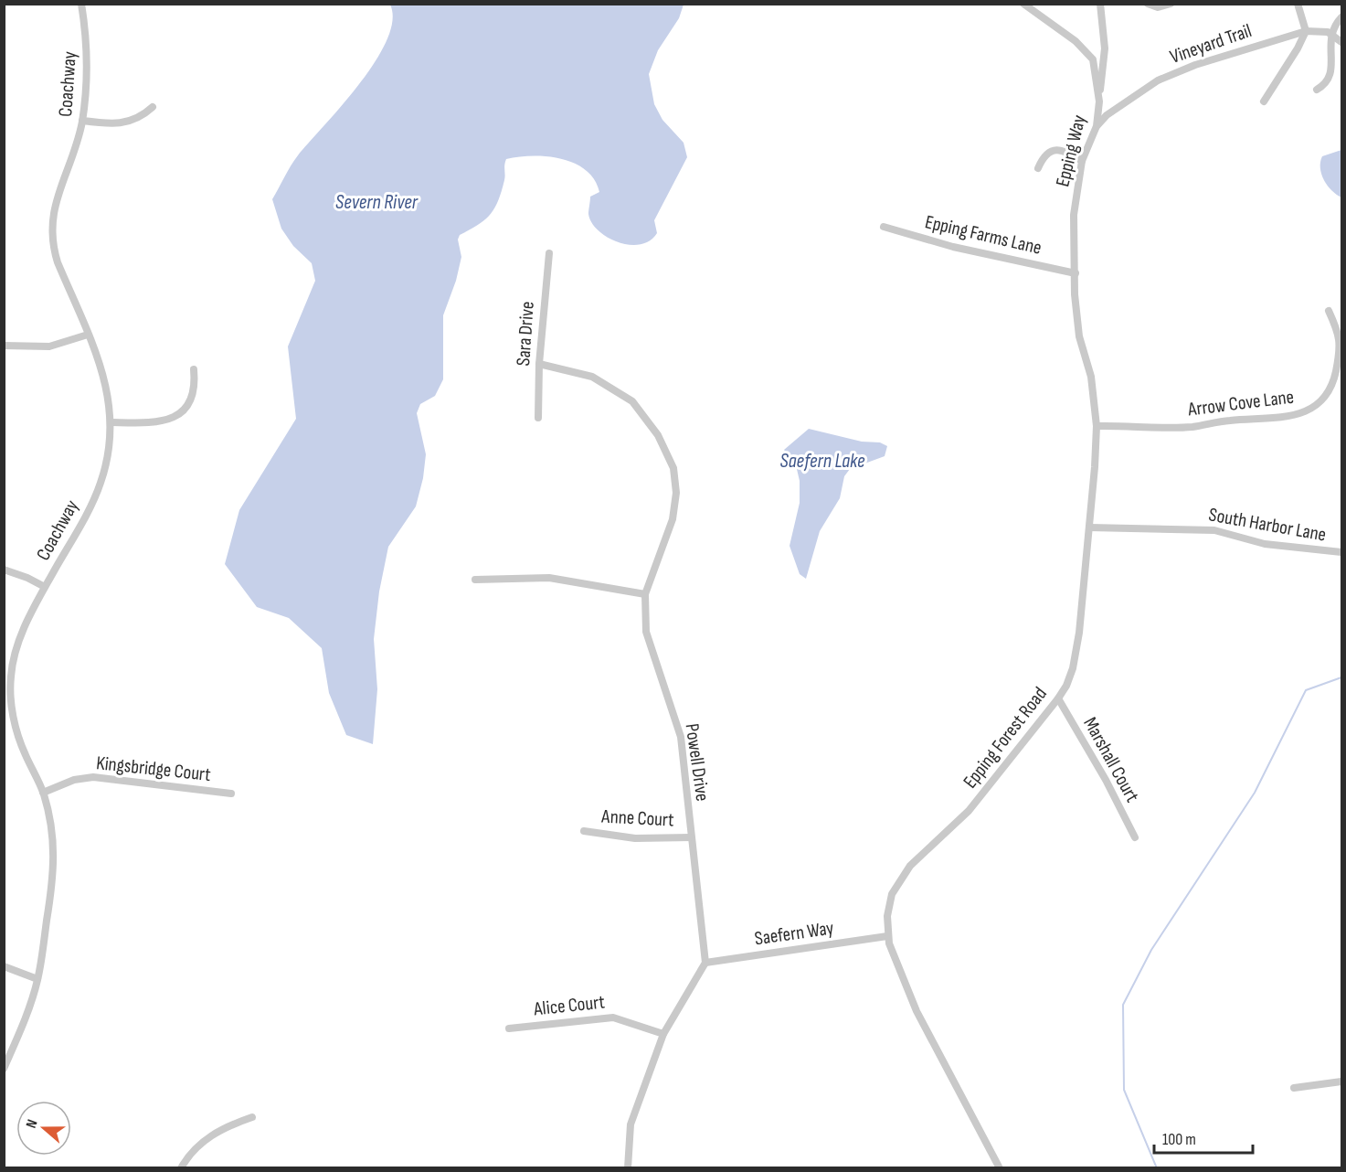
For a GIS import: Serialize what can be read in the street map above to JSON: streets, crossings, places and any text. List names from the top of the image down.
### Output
{
  "streets": {
    "street": [
      "Vineyard Trail",
      "Coachway",
      "Epping Way",
      "Epping Farms Lane",
      "Sara Drive",
      "Arrow Cove Lane",
      "South Harbor Lane",
      "Epping Forest Road",
      "Marshall Court",
      "Powell Drive",
      "Kingsbridge Court",
      "Anne Court",
      "Saefern Way",
      "Alice Court"
    ]
  },
  "crossings": [
    ["Vineyard Trail", "Epping Way"],
    ["Coachway", "Kingsbridge Court"],
    ["Epping Way", "Epping Farms Lane"],
    ["Epping Way", "Epping Forest Road"],
    ["Epping Farms Lane", "Epping Forest Road"],
    ["Sara Drive", "Powell Drive"],
    ["Arrow Cove Lane", "Epping Forest Road"],
    ["South Harbor Lane", "Epping Forest Road"],
    ["Epping Forest Road", "Marshall Court"],
    ["Epping Forest Road", "Saefern Way"],
    ["Powell Drive", "Anne Court"],
    ["Powell Drive", "Saefern Way"]
  ],
  "water": ["Severn River", "Saefern Lake"],
  "scale_bar": "100 m",
  "north": "left"
}
